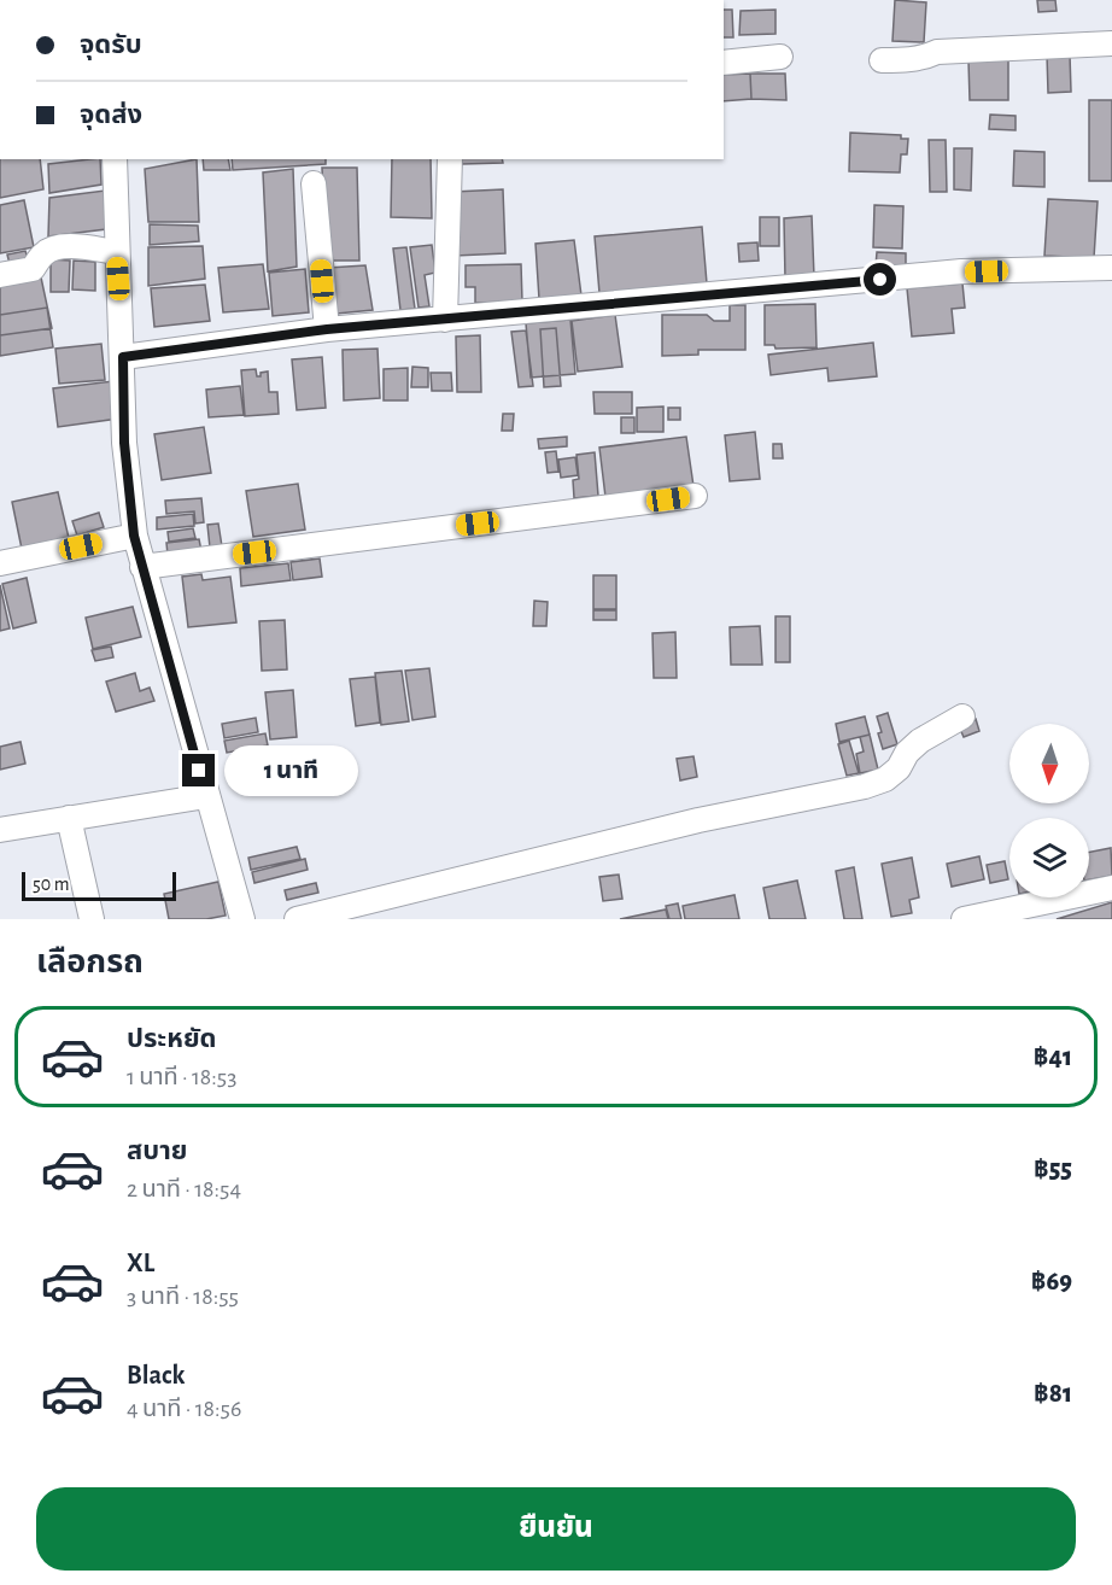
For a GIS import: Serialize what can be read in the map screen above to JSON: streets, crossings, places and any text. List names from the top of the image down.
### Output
{
  "scale_bar": "50 m",
  "north": "bottom",
  "page": {
    "banner": ["จุดรับ", "จุดส่ง"],
    "bubble": "1 นาที",
    "scale": "50 m",
    "heading": "เลือกรถ",
    "list": [
      {
        "name": "ประหยัด",
        "note": "1 นาที · 18:53",
        "value": "฿41"
      },
      {
        "name": "สบาย",
        "note": "2 นาที · 18:54",
        "value": "฿55"
      },
      {
        "name": "XL",
        "note": "3 นาที · 18:55",
        "value": "฿69"
      },
      {
        "name": "Black",
        "note": "4 นาที · 18:56",
        "value": "฿81"
      }
    ],
    "buttons": "ยืนยัน"
  }
}
